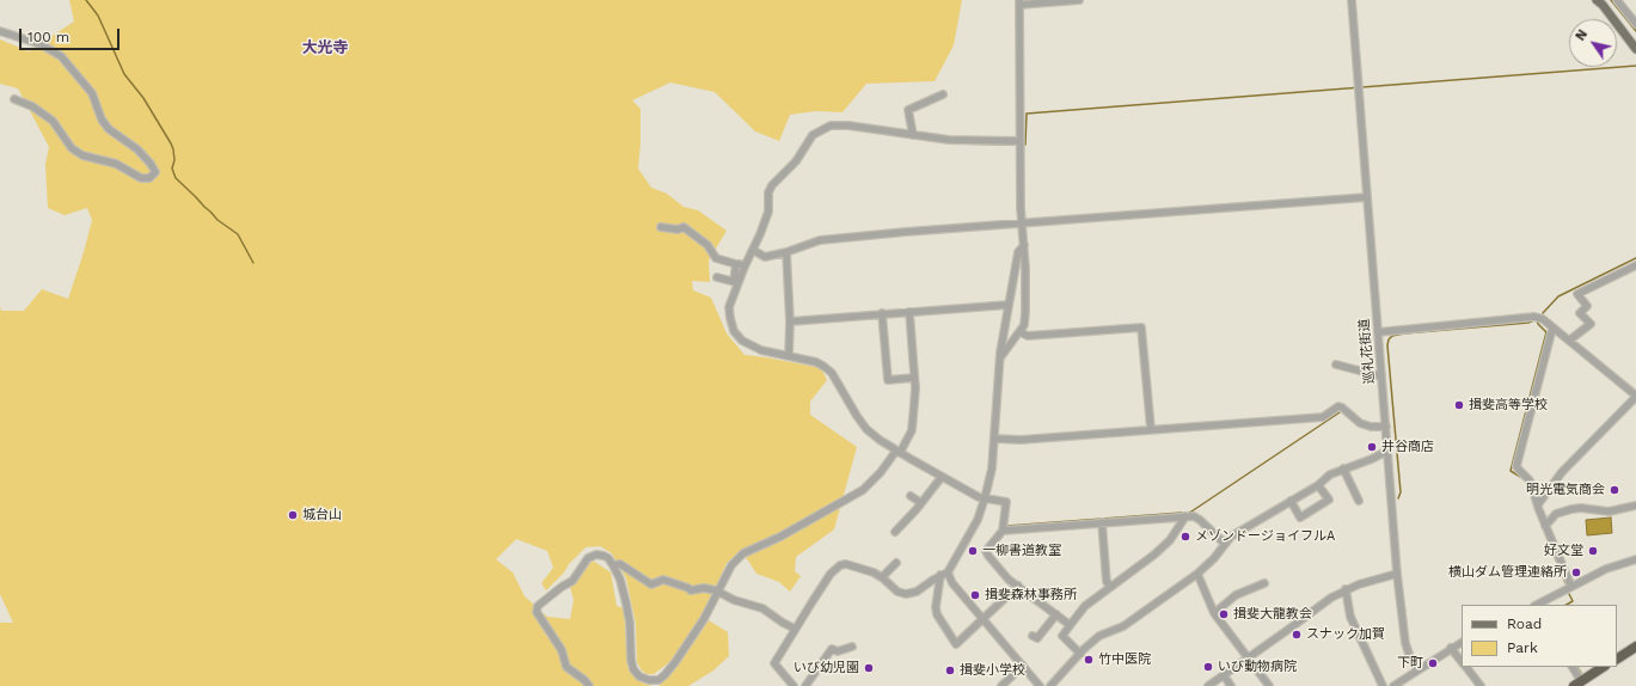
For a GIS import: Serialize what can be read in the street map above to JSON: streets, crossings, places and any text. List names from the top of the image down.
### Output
{
  "streets": {
    "street": ["巡礼花街道"]
  },
  "districts": ["大光寺"],
  "places": [
    "揖斐高等学校",
    "井谷商店",
    "明光電気商会",
    "城台山",
    "メゾンドージョイフルA",
    "一柳書道教室",
    "好文堂",
    "横山ダム管理連絡所",
    "揖斐森林事務所",
    "揖斐大龍教会",
    "スナック加賀",
    "竹中医院",
    "下町",
    "いび動物病院",
    "いび幼児園",
    "揖斐小学校"
  ],
  "legend": ["Road", "Park"],
  "scale_bar": "100 m",
  "north": "top left"
}
